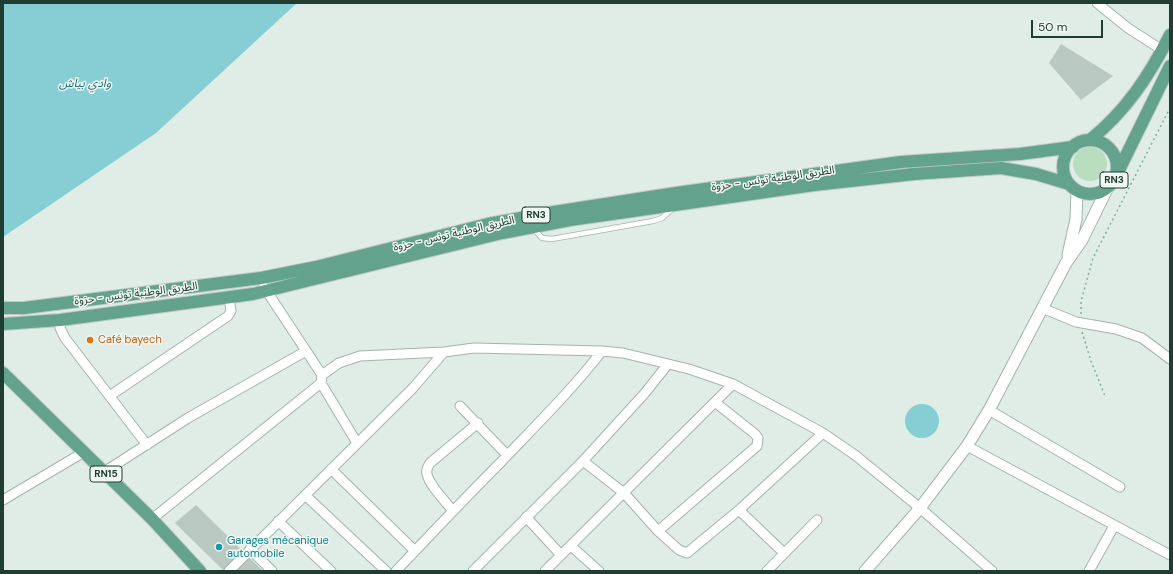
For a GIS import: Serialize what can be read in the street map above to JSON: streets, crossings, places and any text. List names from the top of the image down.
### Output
{
  "streets": {
    "main road": ["الطريق الوطنية تونس - حزوة", "RN3", "RN15"]
  },
  "crossings": [
    ["الطريق الوطنية تونس - حزوة", "RN3"]
  ],
  "water": ["وادي بياش"],
  "places": ["Café bayech", "Garages mécanique automobile"],
  "scale_bar": "50 m"
}
